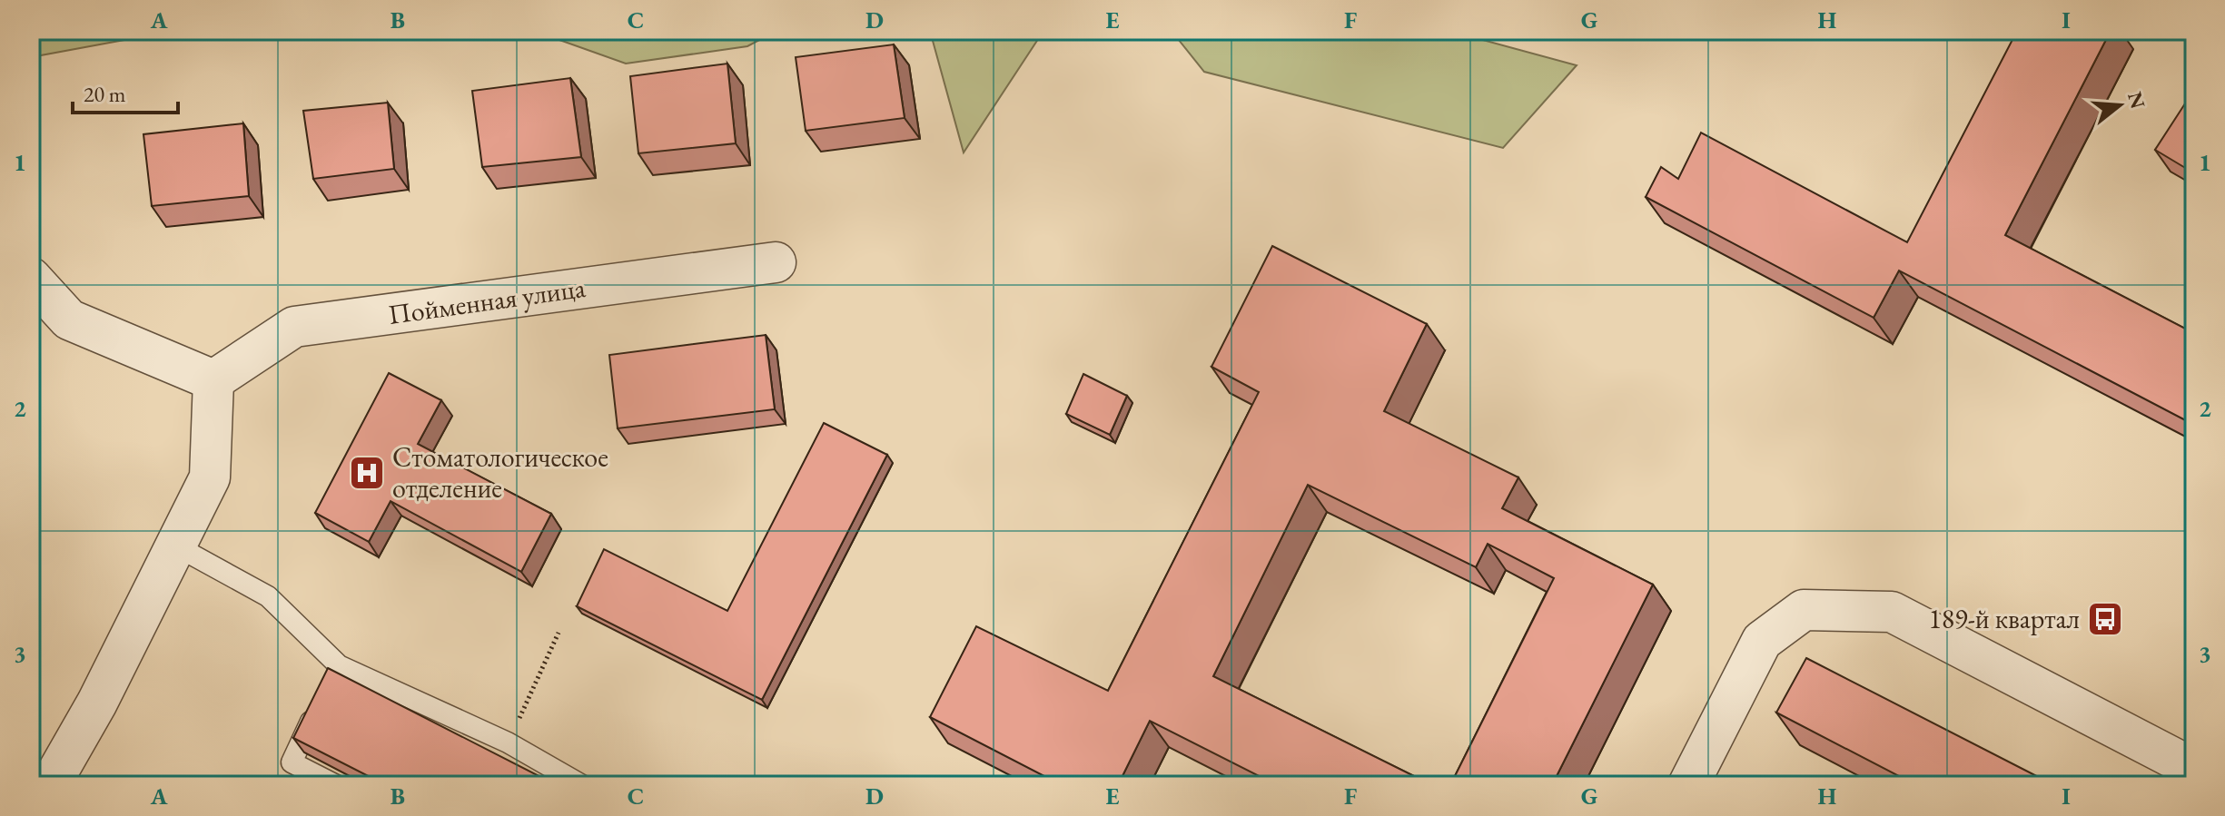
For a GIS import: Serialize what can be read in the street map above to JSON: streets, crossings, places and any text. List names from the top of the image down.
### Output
{
  "streets": {
    "street": ["Пойменная улица"]
  },
  "places": {
    "hospital": ["Стоматологическое отделение"],
    "bus stop": ["189-й квартал"]
  },
  "scale_bar": "20 m",
  "north": "right",
  "grid": {
    "columns": [
      "A",
      "B",
      "C",
      "D",
      "E",
      "F",
      "G",
      "H",
      "I"
    ],
    "rows": ["1", "2", "3"]
  }
}
